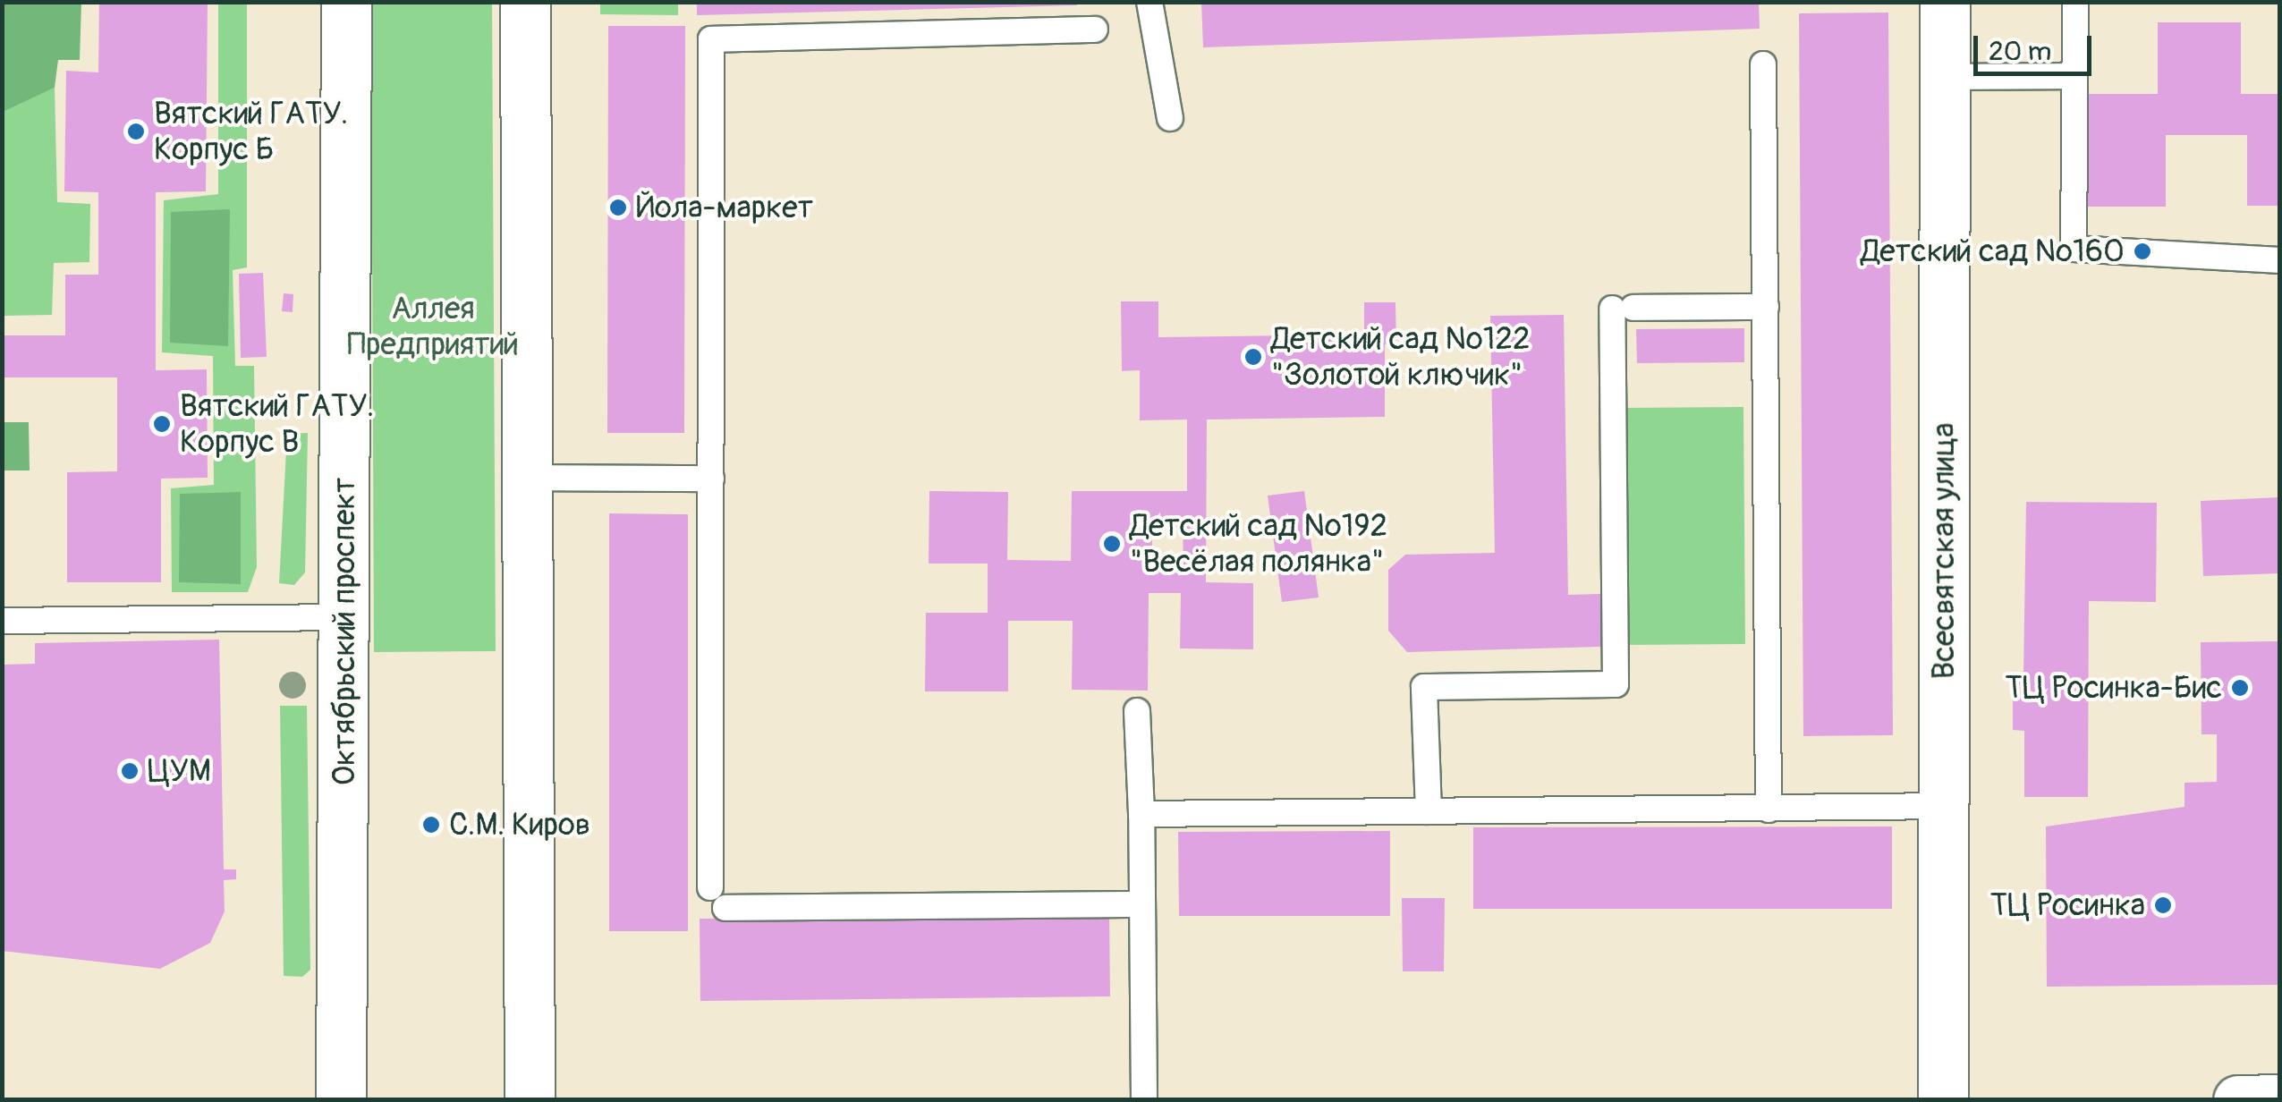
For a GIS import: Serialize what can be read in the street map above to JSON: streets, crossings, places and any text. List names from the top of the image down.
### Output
{
  "streets": {
    "main road": ["Всесвятская улица", "Октябрьский проспект"]
  },
  "parks": ["Аллея Предприятий"],
  "places": [
    "Вятский ГАТУ. Корпус Б",
    "Йола-маркет",
    "Детский сад №160",
    "Детский сад №122 \"Золотой ключик\"",
    "Вятский ГАТУ. Корпус В",
    "Детский сад №192 \"Весёлая полянка\"",
    "ТЦ Росинка-Бис",
    "ЦУМ",
    "С.М. Киров",
    "ТЦ Росинка"
  ],
  "scale_bar": "20 m"
}
